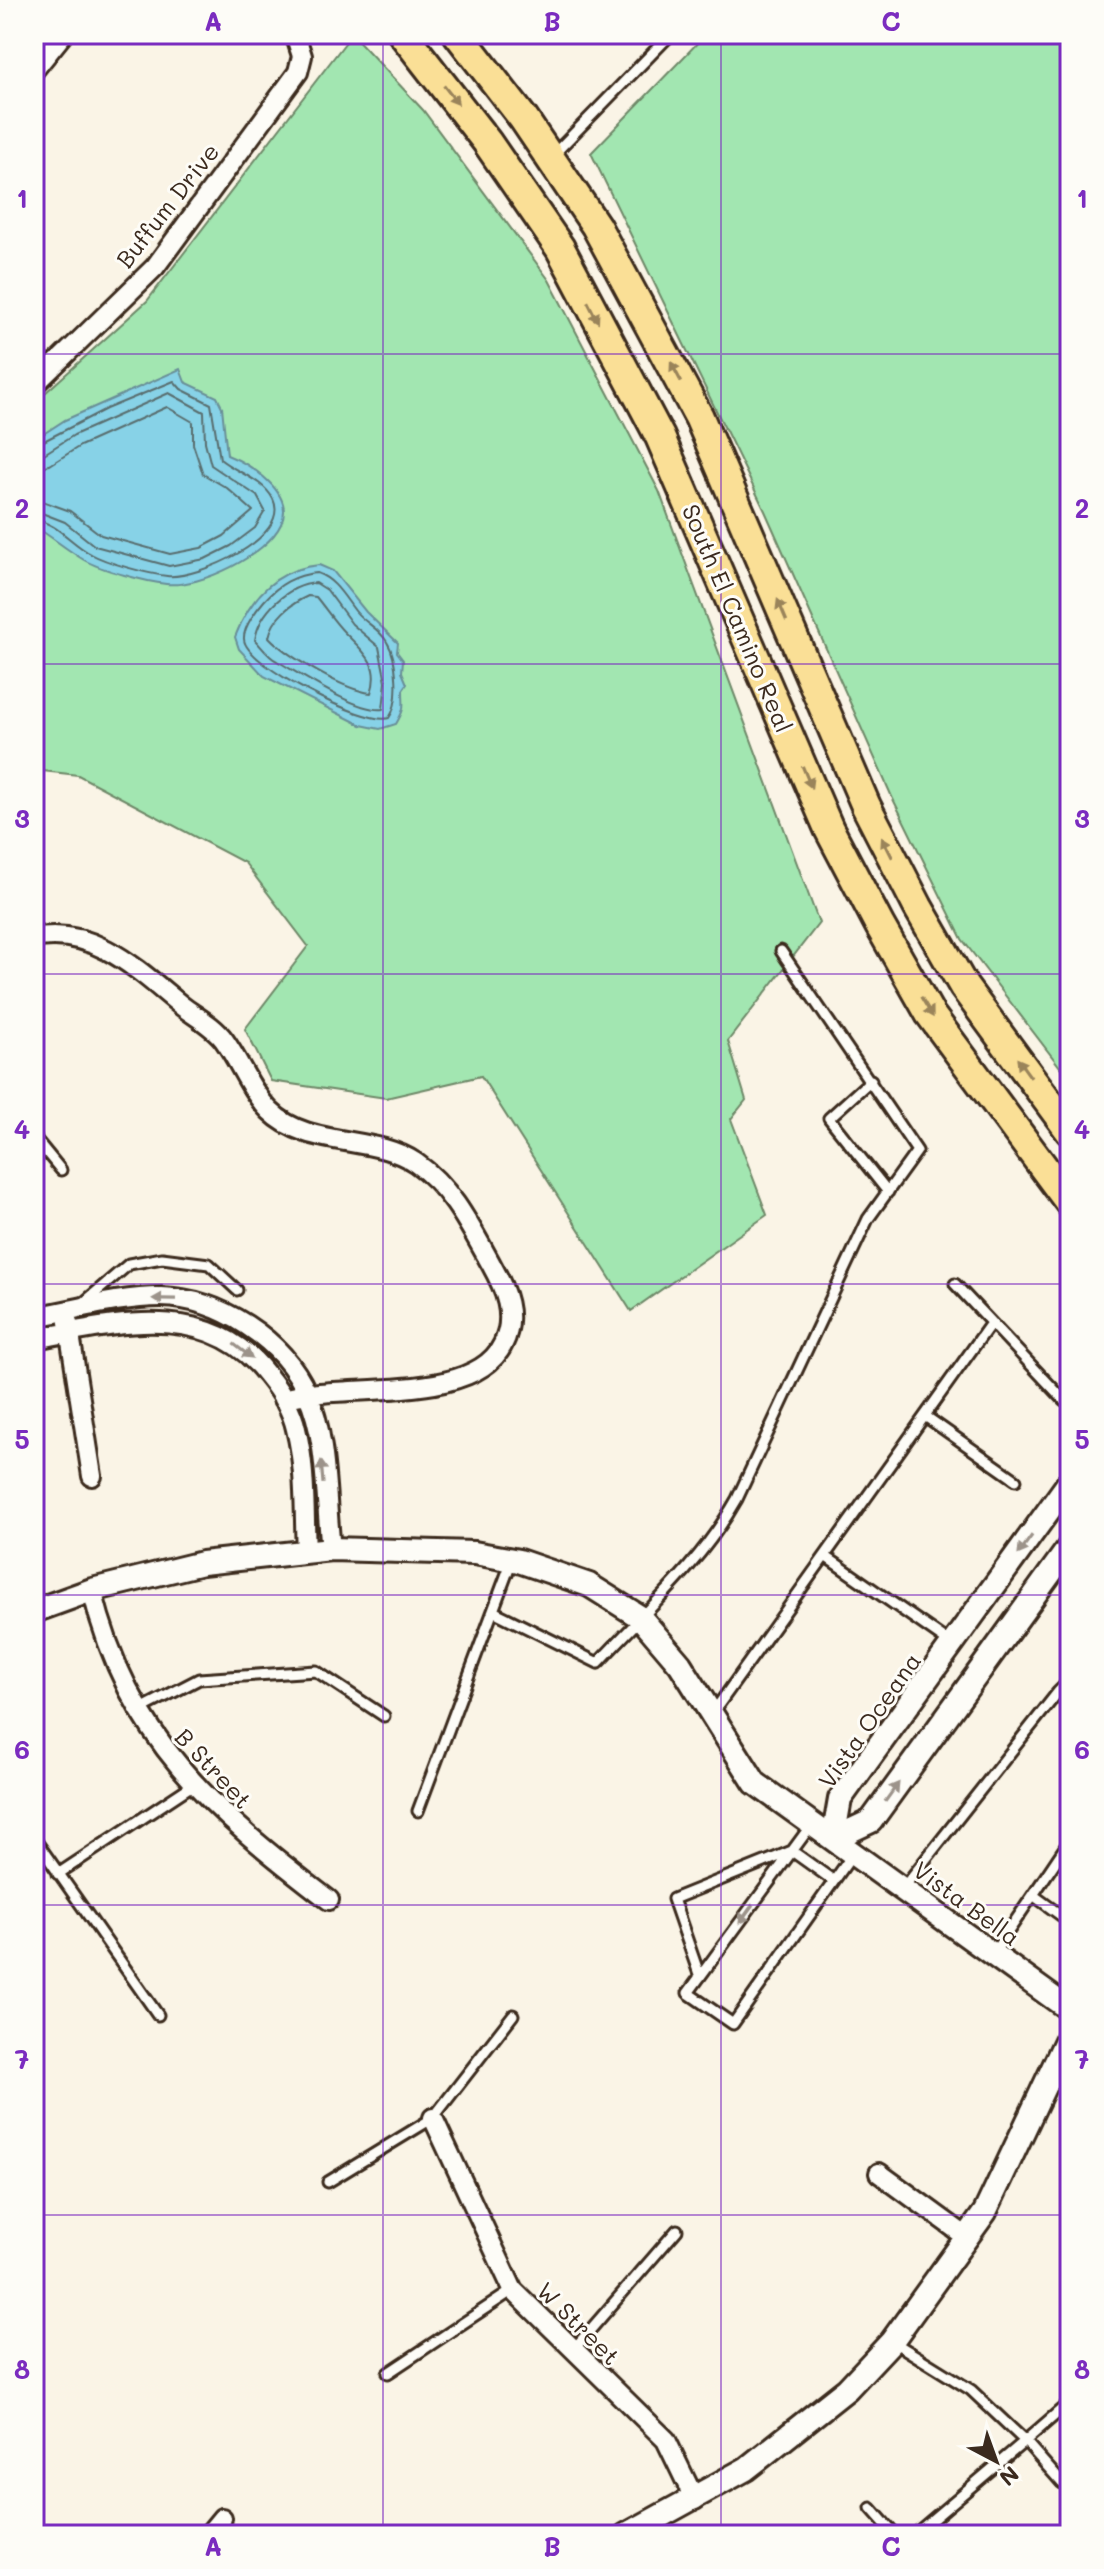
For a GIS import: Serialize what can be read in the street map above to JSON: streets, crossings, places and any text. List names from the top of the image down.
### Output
{
  "streets": {
    "main road": ["South El Camino Real"],
    "street": [
      "Buffum Drive",
      "Vista Oceana",
      "B Street",
      "Vista Bella",
      "W Street"
    ]
  },
  "crossings": [
    ["Vista Oceana", "Vista Bella"],
    ["B Street", "Vista Bella"]
  ],
  "north": "bottom right",
  "grid": {
    "columns": ["A", "B", "C"],
    "rows": [
      "1",
      "2",
      "3",
      "4",
      "5",
      "6",
      "7",
      "8"
    ]
  }
}
